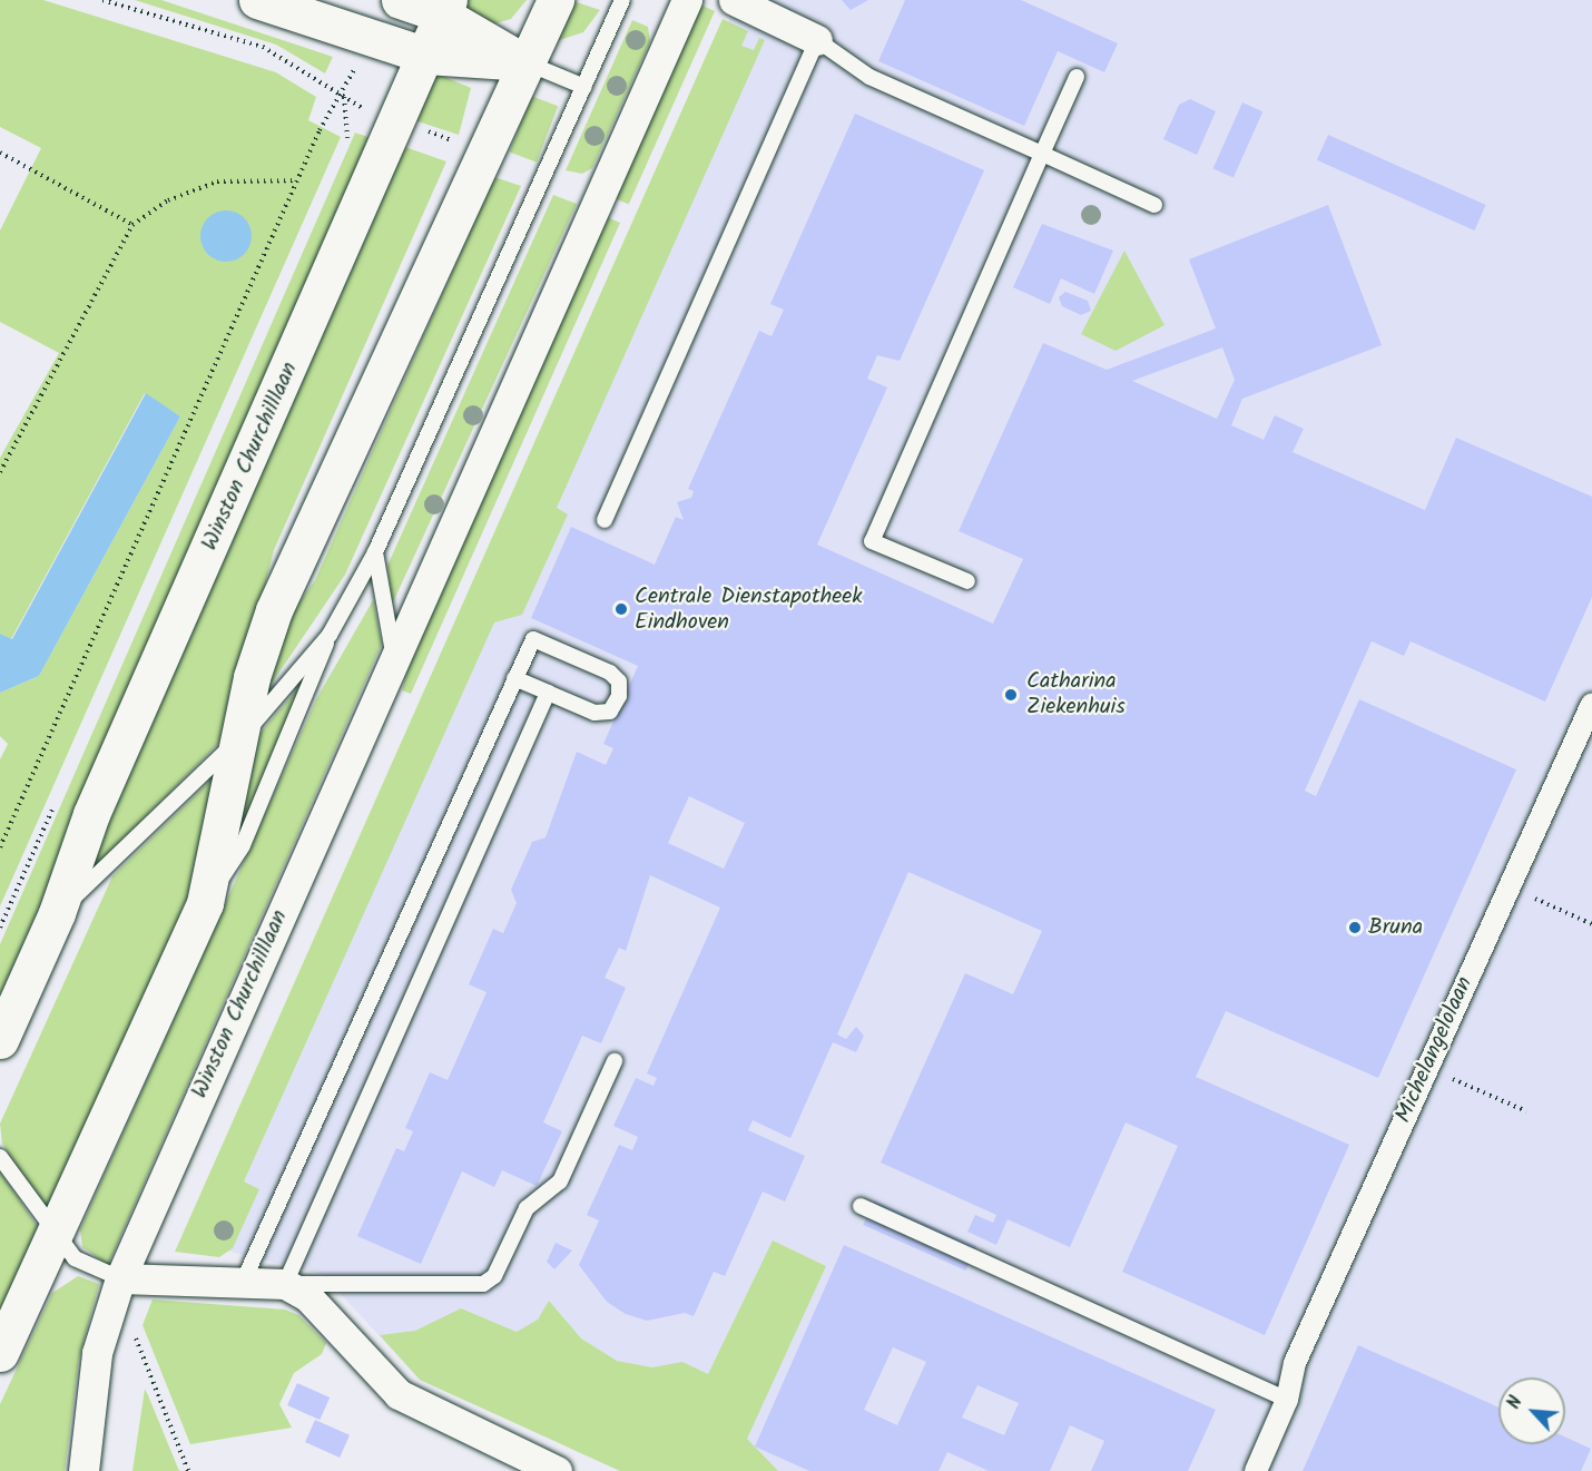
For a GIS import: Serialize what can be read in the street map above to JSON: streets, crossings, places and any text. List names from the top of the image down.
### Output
{
  "streets": {
    "main road": ["Winston Churchilllaan"],
    "street": ["Michelangelolaan"]
  },
  "places": ["Centrale Dienstapotheek Eindhoven", "Catharina Ziekenhuis", "Bruna"],
  "north": "top left"
}
